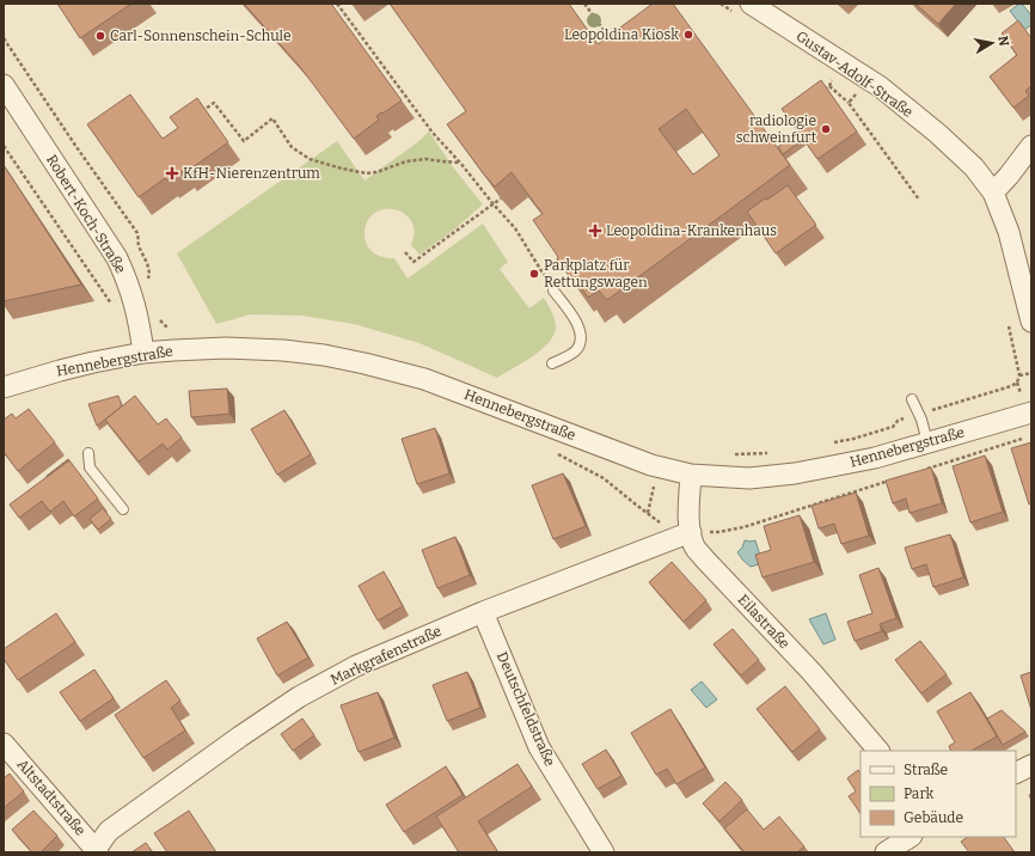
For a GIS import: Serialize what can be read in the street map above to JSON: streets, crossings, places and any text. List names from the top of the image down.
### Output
{
  "streets": {
    "street": [
      "Gustav-Adolf-Straße",
      "Robert-Koch-Straße",
      "Hennebergstraße",
      "Eilastraße",
      "Markgrafenstraße",
      "Deutschfeldstraße",
      "Altstadtstraße"
    ]
  },
  "crossings": [
    ["Robert-Koch-Straße", "Hennebergstraße"],
    ["Hennebergstraße", "Eilastraße"],
    ["Eilastraße", "Markgrafenstraße"],
    ["Markgrafenstraße", "Deutschfeldstraße"],
    ["Markgrafenstraße", "Altstadtstraße"]
  ],
  "places": {
    "other": [
      "Leopoldina Kiosk",
      "Carl-Sonnenschein-Schule",
      "radiologie schweinfurt",
      "Parkplatz für Rettungswagen"
    ],
    "health": ["KfH-Nierenzentrum", "Leopoldina-Krankenhaus"]
  },
  "legend": ["Straße", "Park", "Gebäude"],
  "north": "right"
}
